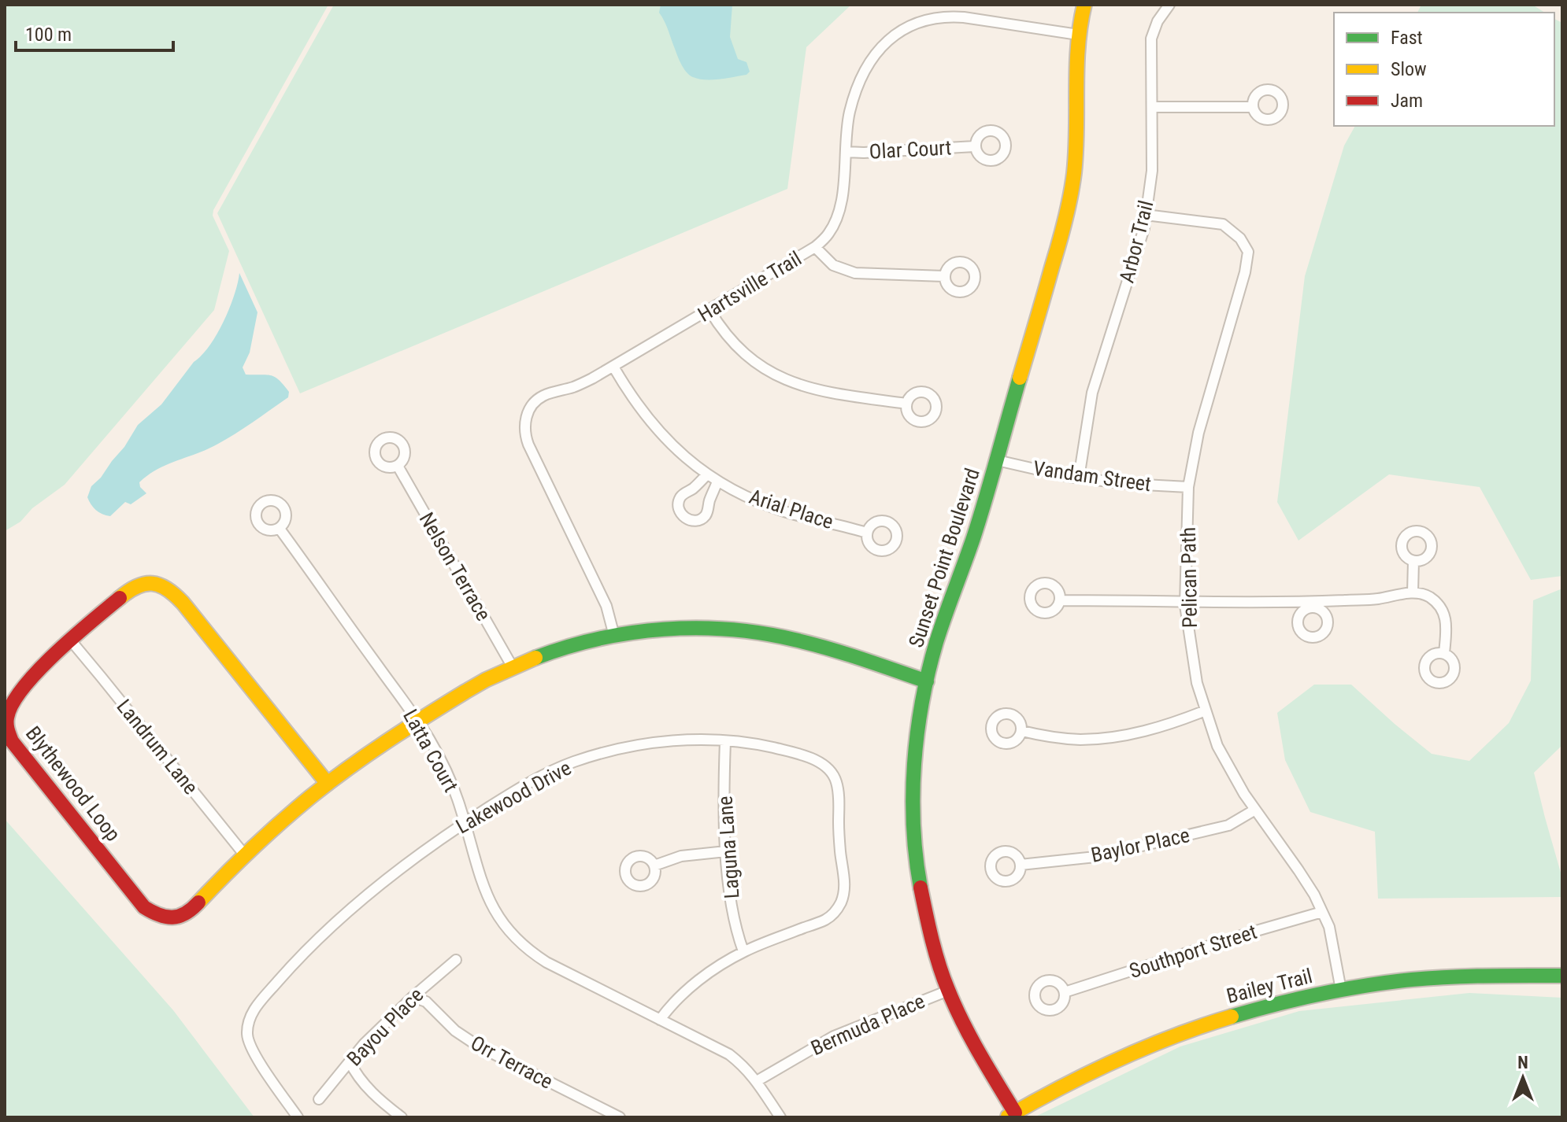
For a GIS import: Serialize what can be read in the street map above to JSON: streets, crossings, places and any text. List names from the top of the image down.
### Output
{
  "streets": {
    "street": [
      "Olar Court",
      "Arbor Trail",
      "Hartsville Trail",
      "Vandam Street",
      "Arial Place",
      "Sunset Point Boulevard",
      "Nelson Terrace",
      "Pelican Path",
      "Landrum Lane",
      "Latta Court",
      "Blythewood Loop",
      "Lakewood Drive",
      "Baylor Place",
      "Laguna Lane",
      "Southport Street",
      "Bailey Trail",
      "Bermuda Place",
      "Bayou Place",
      "Orr Terrace"
    ]
  },
  "crossings": [
    ["Olar Court", "Hartsville Trail"],
    ["Arbor Trail", "Vandam Street"],
    ["Arbor Trail", "Pelican Path"],
    ["Hartsville Trail", "Arial Place"],
    ["Hartsville Trail", "Sunset Point Boulevard"],
    ["Hartsville Trail", "Blythewood Loop"],
    ["Vandam Street", "Sunset Point Boulevard"],
    ["Vandam Street", "Pelican Path"],
    ["Sunset Point Boulevard", "Blythewood Loop"],
    ["Sunset Point Boulevard", "Bailey Trail"],
    ["Sunset Point Boulevard", "Bermuda Place"],
    ["Nelson Terrace", "Blythewood Loop"],
    ["Pelican Path", "Baylor Place"],
    ["Pelican Path", "Southport Street"],
    ["Pelican Path", "Bailey Trail"],
    ["Landrum Lane", "Blythewood Loop"],
    ["Latta Court", "Blythewood Loop"],
    ["Latta Court", "Lakewood Drive"],
    ["Latta Court", "Bermuda Place"],
    ["Lakewood Drive", "Laguna Lane"],
    ["Bayou Place", "Orr Terrace"]
  ],
  "legend": ["Fast", "Slow", "Jam"],
  "scale_bar": "100 m",
  "north": "top"
}
